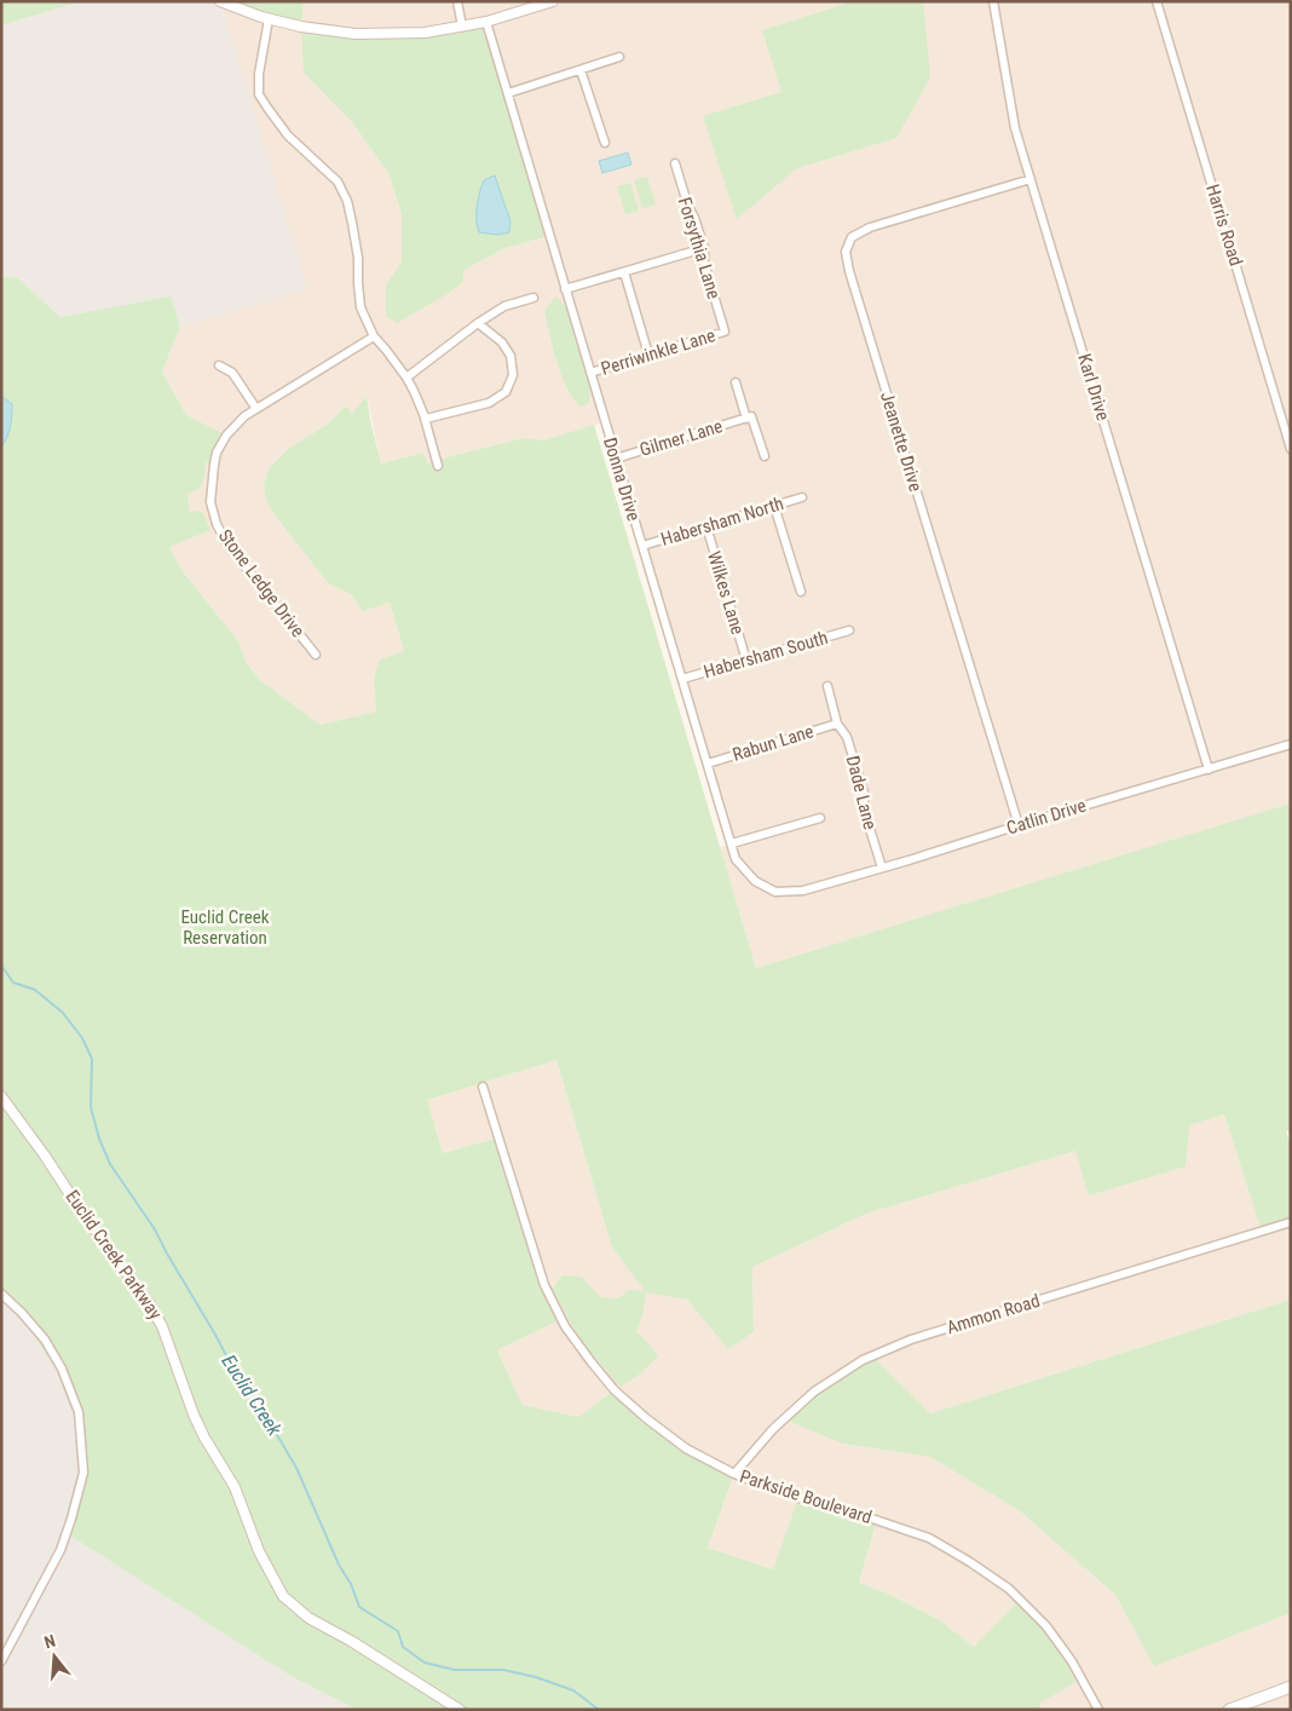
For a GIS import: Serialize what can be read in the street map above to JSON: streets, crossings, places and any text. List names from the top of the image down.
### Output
{
  "streets": {
    "street": [
      "Harris Road",
      "Forsythia Lane",
      "Perriwinkle Lane",
      "Karl Drive",
      "Gilmer Lane",
      "Jeanette Drive",
      "Donna Drive",
      "Habersham North",
      "Stone Ledge Drive",
      "Wilkes Lane",
      "Habersham South",
      "Rabun Lane",
      "Dade Lane",
      "Catlin Drive",
      "Euclid Creek Parkway",
      "Ammon Road",
      "Parkside Boulevard"
    ]
  },
  "crossings": [
    ["Forsythia Lane", "Perriwinkle Lane"],
    ["Perriwinkle Lane", "Donna Drive"],
    ["Karl Drive", "Jeanette Drive"],
    ["Karl Drive", "Catlin Drive"],
    ["Gilmer Lane", "Donna Drive"],
    ["Jeanette Drive", "Catlin Drive"],
    ["Donna Drive", "Habersham North"],
    ["Donna Drive", "Habersham South"],
    ["Donna Drive", "Rabun Lane"],
    ["Donna Drive", "Catlin Drive"],
    ["Habersham North", "Wilkes Lane"],
    ["Wilkes Lane", "Habersham South"],
    ["Rabun Lane", "Dade Lane"],
    ["Dade Lane", "Catlin Drive"],
    ["Ammon Road", "Parkside Boulevard"]
  ],
  "water": ["Euclid Creek"],
  "parks": ["Euclid Creek Reservation"],
  "north": "top"
}
